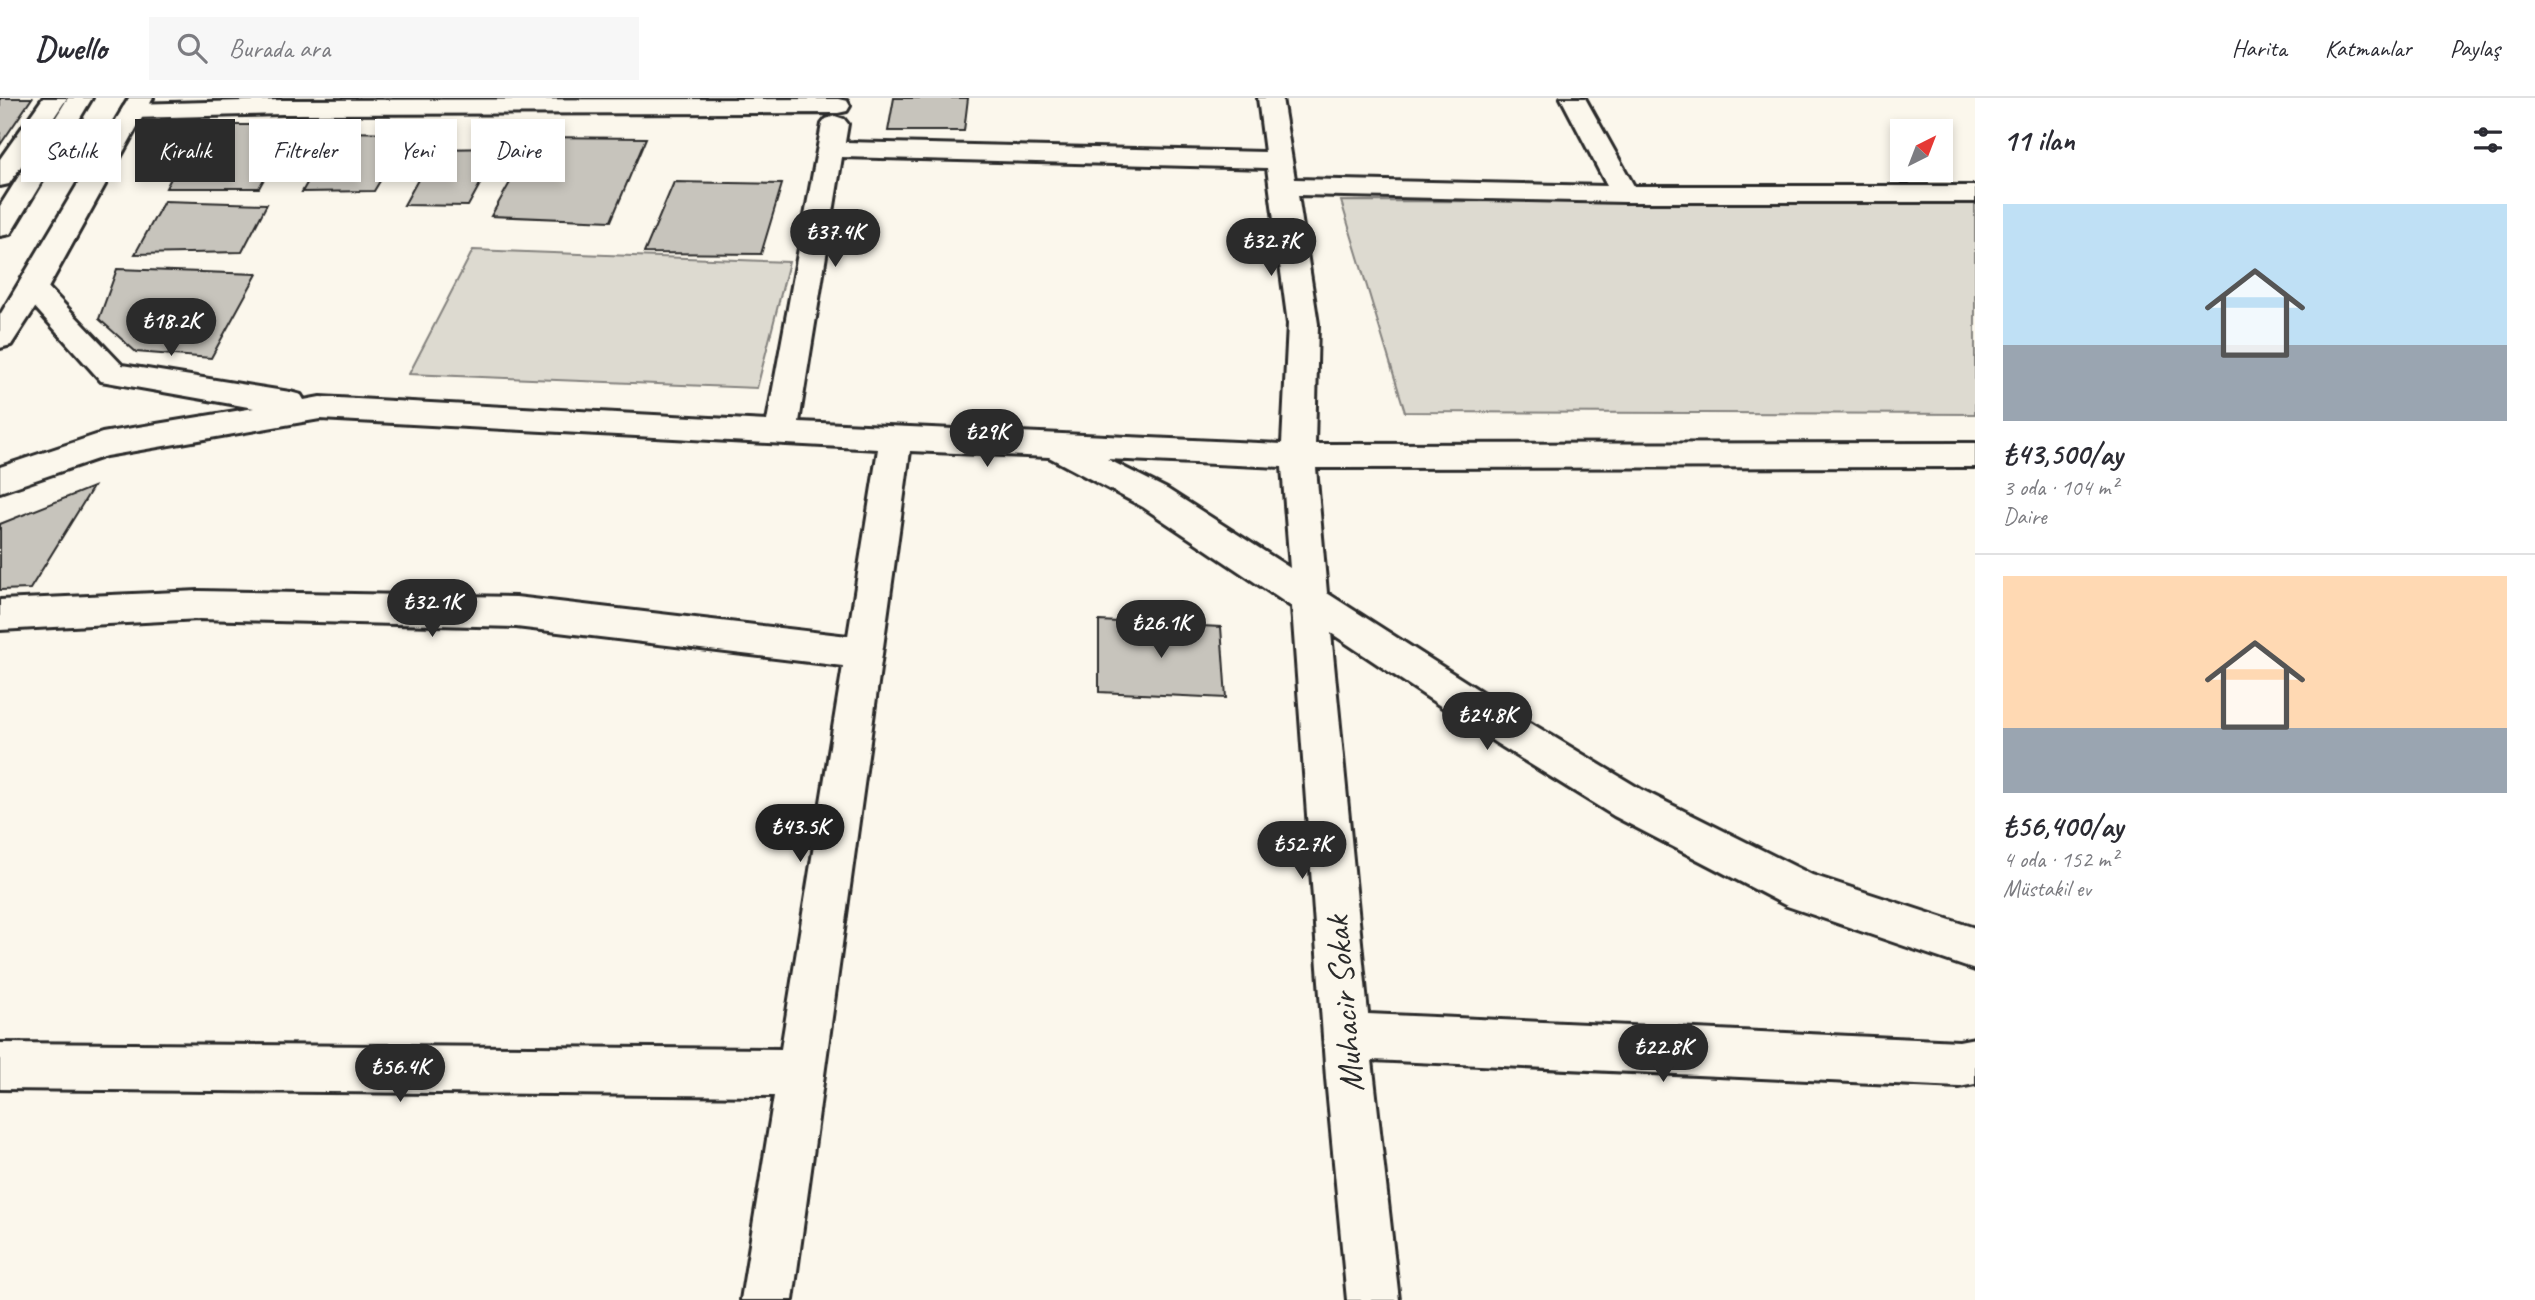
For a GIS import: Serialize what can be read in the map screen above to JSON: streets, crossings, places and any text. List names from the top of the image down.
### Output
{
  "streets": {
    "street": ["Muhacir Sokak"]
  },
  "north": "top right",
  "page": {
    "header": "Dwello",
    "search": "Burada ara",
    "nav": ["Harita", "Katmanlar", "Paylaş"],
    "heading": "11 ilan",
    "chip": [
      "Satılık",
      "Kiralık",
      "Filtreler",
      "Yeni",
      "Daire"
    ],
    "list": [
      {
        "name": "₺43,500/ay",
        "note": "3 oda · 104 m² · Daire"
      },
      {
        "name": "₺56,400/ay",
        "note": "4 oda · 152 m² · Müstakil ev"
      }
    ],
    "price": [
      "₺37.4K",
      "₺32.7K",
      "₺18.2K",
      "₺29K",
      "₺32.1K",
      "₺26.1K",
      "₺24.8K",
      "₺43.5K",
      "₺52.7K",
      "₺22.8K",
      "₺56.4K"
    ]
  }
}
